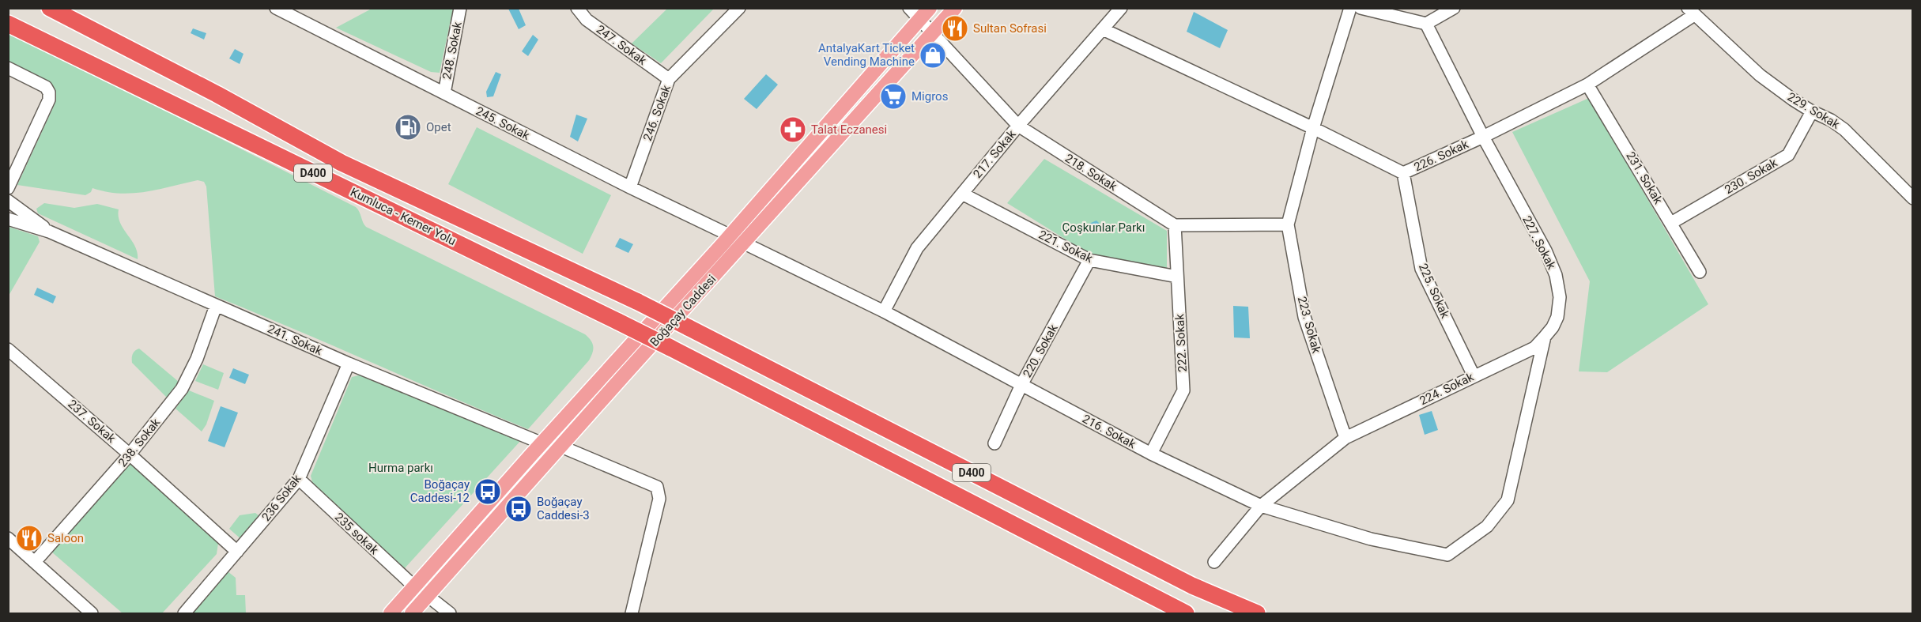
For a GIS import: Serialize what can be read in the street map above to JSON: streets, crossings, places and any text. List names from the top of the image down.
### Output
{
  "streets": {
    "highway": ["D400", "Kumluca - Kemer Yolu"],
    "main road": ["Boğaçay Caddesi"],
    "street": [
      "247. Sokak",
      "248. Sokak",
      "229. Sokak",
      "246. Sokak",
      "245. Sokak",
      "217. Sokak",
      "226. Sokak",
      "218. Sokak",
      "230. Sokak",
      "231. Sokak",
      "227. Sokak",
      "221. Sokak",
      "225. Sokak",
      "223. Sokak",
      "241. Sokak",
      "222. Sokak",
      "220. Sokak",
      "224. Sokak",
      "237. Sokak",
      "216. Sokak",
      "238. Sokak",
      "236 Sokak",
      "235 sokak"
    ]
  },
  "crossings": [
    ["247. Sokak", "246. Sokak"],
    ["248. Sokak", "245. Sokak"],
    ["229. Sokak", "226. Sokak"],
    ["229. Sokak", "230. Sokak"],
    ["246. Sokak", "245. Sokak"],
    ["245. Sokak", "Boğaçay Caddesi"],
    ["217. Sokak", "226. Sokak"],
    ["217. Sokak", "218. Sokak"],
    ["217. Sokak", "221. Sokak"],
    ["217. Sokak", "216. Sokak"],
    ["226. Sokak", "231. Sokak"],
    ["226. Sokak", "227. Sokak"],
    ["226. Sokak", "225. Sokak"],
    ["226. Sokak", "223. Sokak"],
    ["218. Sokak", "Boğaçay Caddesi"],
    ["218. Sokak", "222. Sokak"],
    ["230. Sokak", "231. Sokak"],
    ["227. Sokak", "224. Sokak"],
    ["227. Sokak", "216. Sokak"],
    ["221. Sokak", "222. Sokak"],
    ["221. Sokak", "220. Sokak"],
    ["225. Sokak", "224. Sokak"],
    ["Boğaçay Caddesi", "241. Sokak"],
    ["Boğaçay Caddesi", "216. Sokak"],
    ["Boğaçay Caddesi", "235 sokak"],
    ["223. Sokak", "224. Sokak"],
    ["241. Sokak", "238. Sokak"],
    ["241. Sokak", "236 Sokak"],
    ["222. Sokak", "216. Sokak"],
    ["220. Sokak", "216. Sokak"],
    ["237. Sokak", "238. Sokak"],
    ["237. Sokak", "236 Sokak"],
    ["236 Sokak", "235 sokak"]
  ],
  "parks": ["Çoşkunlar Parkı", "Hurma parkı"],
  "places": {
    "restaurant": ["Sultan Sofrasi", "Saloon"],
    "shop": ["AntalyaKart Ticket Vending Machine"],
    "supermarket": ["Migros"],
    "fuel station": ["Opet"],
    "pharmacy": ["Talat Eczanesi"],
    "bus stop": ["Boğaçay Caddesi-12", "Boğaçay Caddesi-3"]
  }
}
